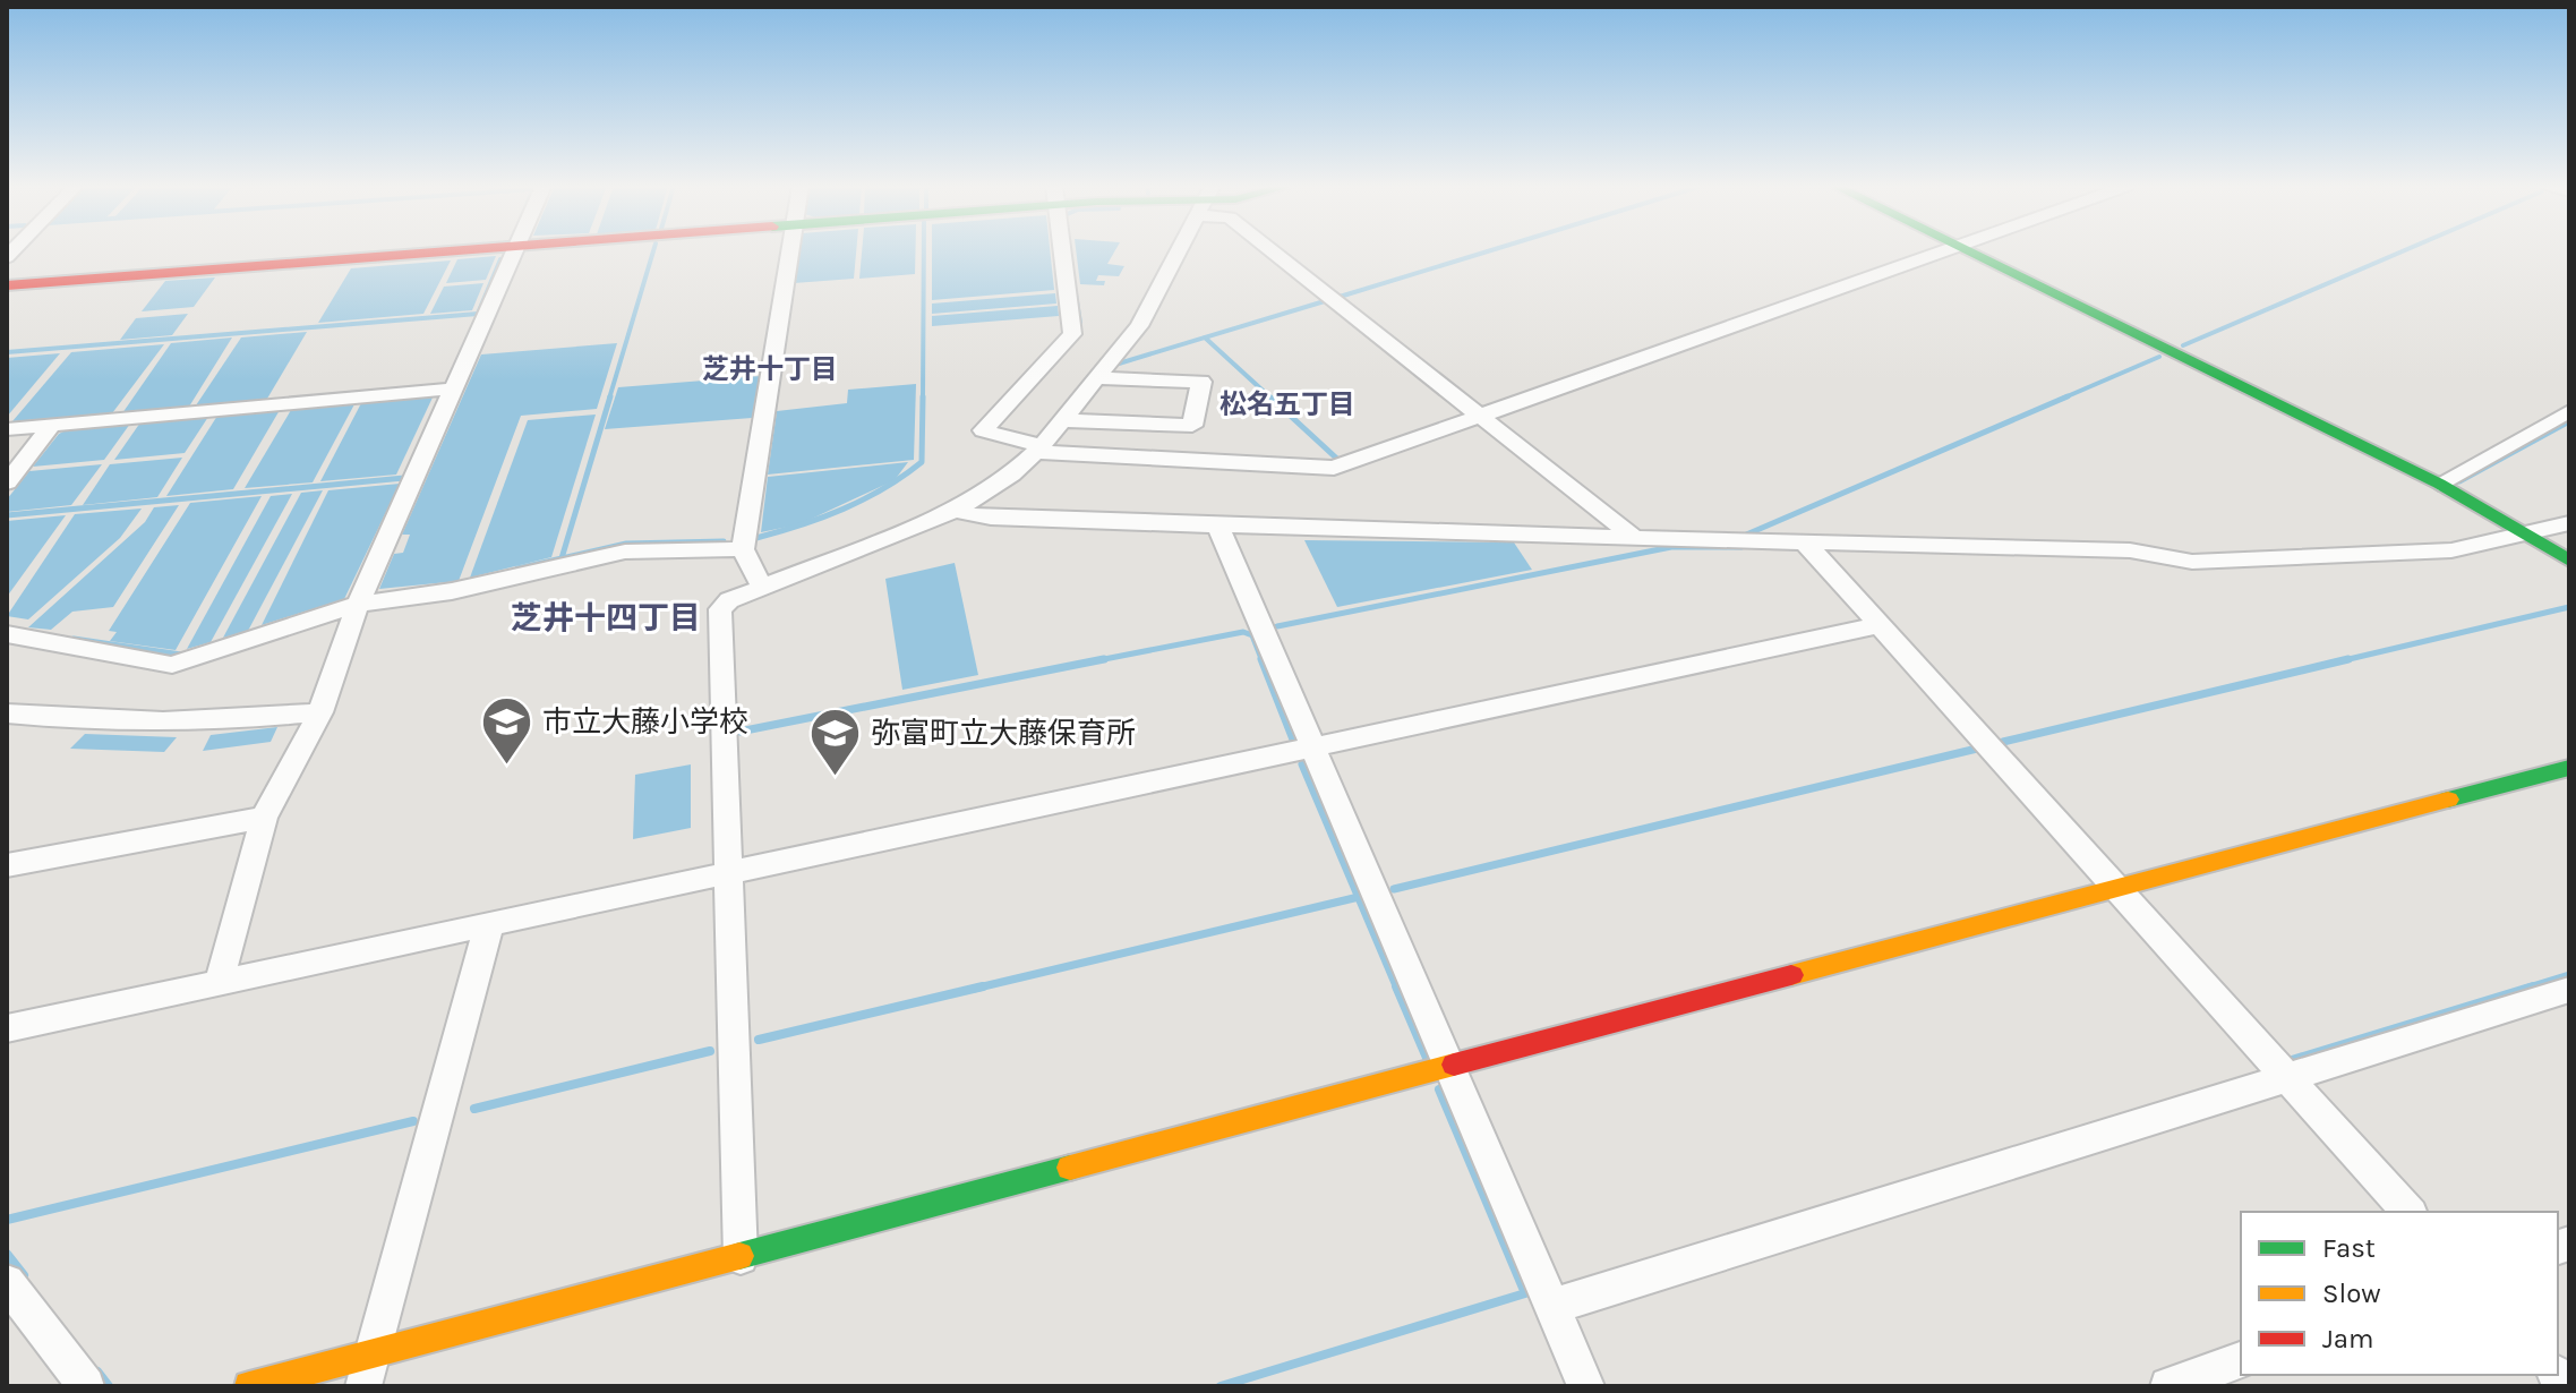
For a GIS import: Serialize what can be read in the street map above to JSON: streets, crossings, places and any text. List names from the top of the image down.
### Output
{
  "districts": ["芝井十丁目", "松名五丁目", "芝井十四丁目"],
  "places": {
    "school or university": ["市立大藤小学校", "弥富町立大藤保育所"]
  },
  "legend": ["Fast", "Slow", "Jam"]
}
